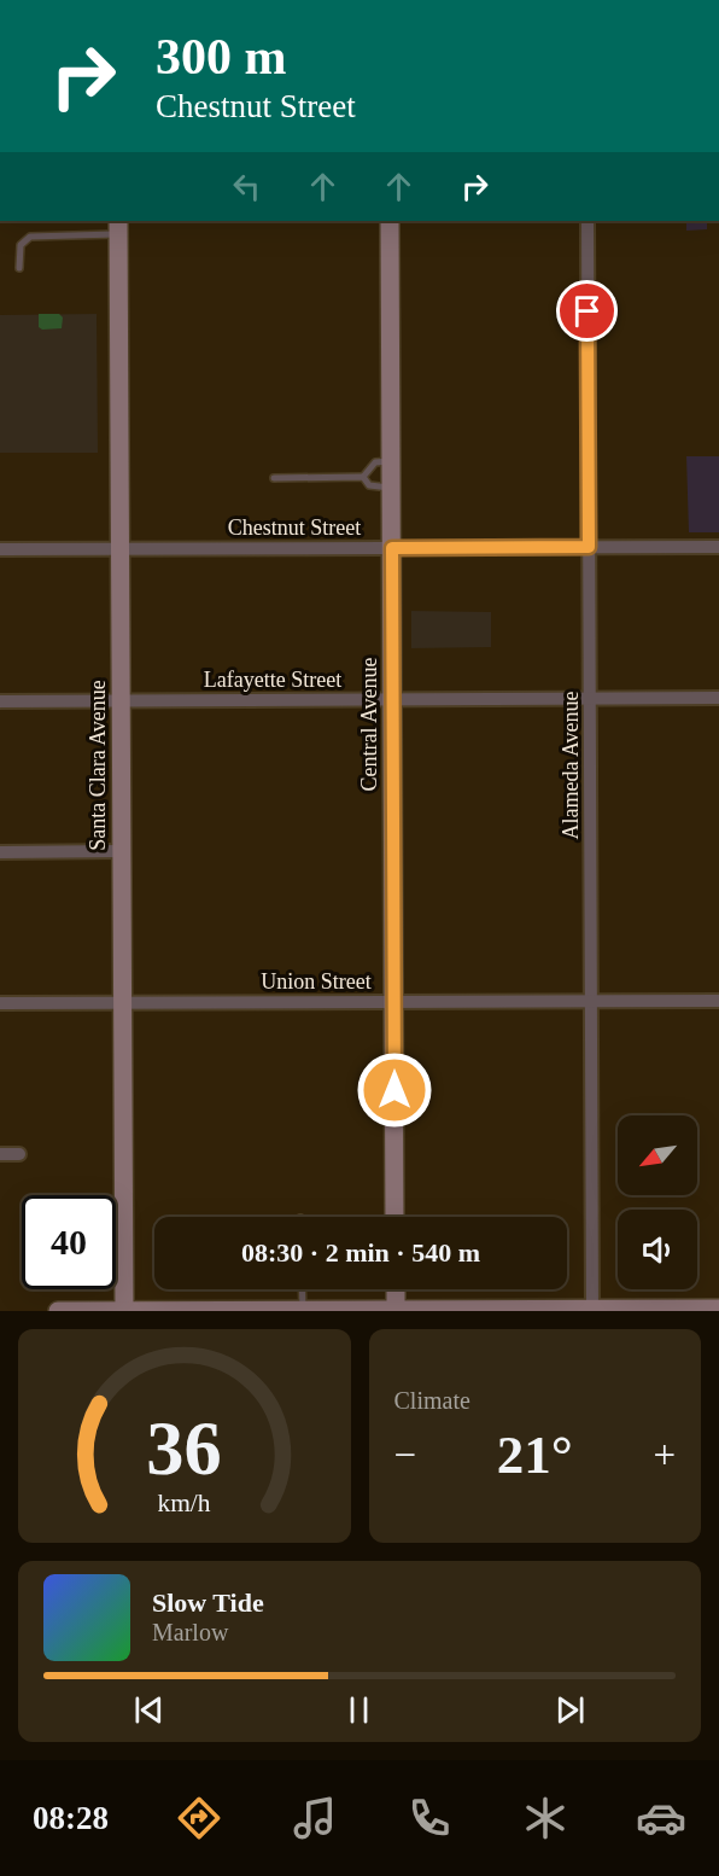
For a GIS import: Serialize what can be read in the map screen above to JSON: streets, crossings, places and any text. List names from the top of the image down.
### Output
{
  "streets": {
    "street": [
      "Chestnut Street",
      "Lafayette Street",
      "Central Avenue",
      "Santa Clara Avenue",
      "Alameda Avenue",
      "Union Street"
    ]
  },
  "crossings": [
    ["Chestnut Street", "Central Avenue"],
    ["Chestnut Street", "Santa Clara Avenue"],
    ["Chestnut Street", "Alameda Avenue"],
    ["Lafayette Street", "Central Avenue"],
    ["Lafayette Street", "Santa Clara Avenue"],
    ["Lafayette Street", "Alameda Avenue"],
    ["Central Avenue", "Union Street"],
    ["Santa Clara Avenue", "Union Street"],
    ["Alameda Avenue", "Union Street"]
  ],
  "north": "bottom left",
  "page": {
    "turn": ["300 m", "Chestnut Street"],
    "limit": "40",
    "trip": "08:30 · 2 min · 540 m",
    "tile": "Climate",
    "heat": ["−", "21°", "+"],
    "song": ["Slow Tide", "Marlow"],
    "tabs": "08:28",
    "gauge": ["36", "km/h"]
  }
}
